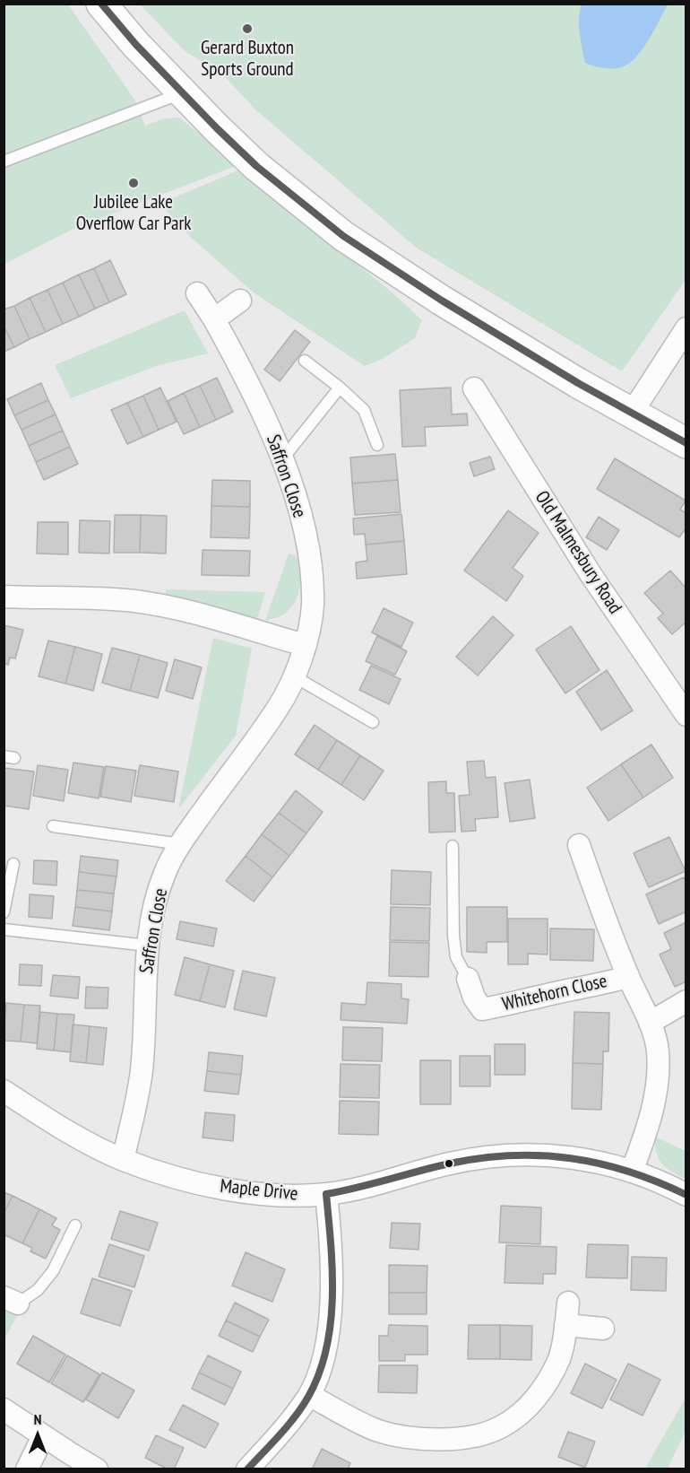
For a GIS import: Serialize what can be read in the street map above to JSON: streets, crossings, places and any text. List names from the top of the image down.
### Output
{
  "streets": {
    "street": [
      "Saffron Close",
      "Old Malmesbury Road",
      "Whitehorn Close",
      "Maple Drive"
    ]
  },
  "crossings": [
    ["Saffron Close", "Maple Drive"],
    ["Whitehorn Close", "Maple Drive"]
  ],
  "places": ["Gerard Buxton Sports Ground", "Jubilee Lake Overflow Car Park"],
  "north": "top"
}
